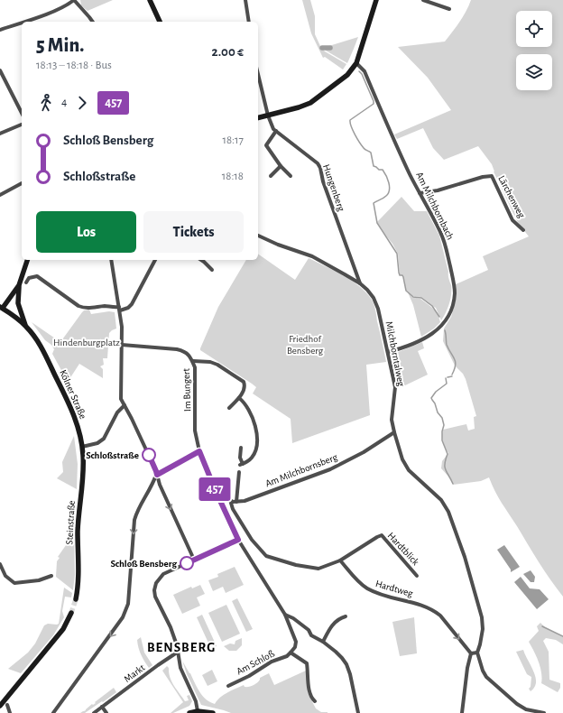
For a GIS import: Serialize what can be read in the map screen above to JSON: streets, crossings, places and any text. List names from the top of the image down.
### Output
{
  "streets": {
    "main road": ["Kölner Straße", "Steinstraße"],
    "street": [
      "Hungenberg",
      "Lärchenweg",
      "Am Milchbornbach",
      "Milchborntalweg",
      "Im Bungert",
      "Am Milchbornsberg",
      "Hardtblick",
      "Hardtweg",
      "Am Schloß",
      "Markt"
    ]
  },
  "crossings": [
    ["Hungenberg", "Milchborntalweg"],
    ["Lärchenweg", "Am Milchbornbach"],
    ["Am Milchbornbach", "Milchborntalweg"],
    ["Milchborntalweg", "Am Milchbornsberg"],
    ["Kölner Straße", "Steinstraße"],
    ["Hardtblick", "Hardtweg"]
  ],
  "one_way": ["Hardtweg"],
  "districts": ["BENSBERG"],
  "parks": ["Friedhof Bensberg", "Hindenburgplatz"],
  "places": ["Schloßstraße", "Schloß Bensberg"],
  "lines": ["bus line 457"],
  "page": {
    "on_map": "457",
    "heading": ["5 Min.", "18:13 – 18:18 · Bus", "2.00 €"],
    "legs": ["4", "457"],
    "list": [
      {
        "name": "Schloß Bensberg",
        "value": "18:17"
      },
      {
        "name": "Schloßstraße",
        "value": "18:18"
      }
    ],
    "buttons": ["Los", "Tickets"]
  }
}
